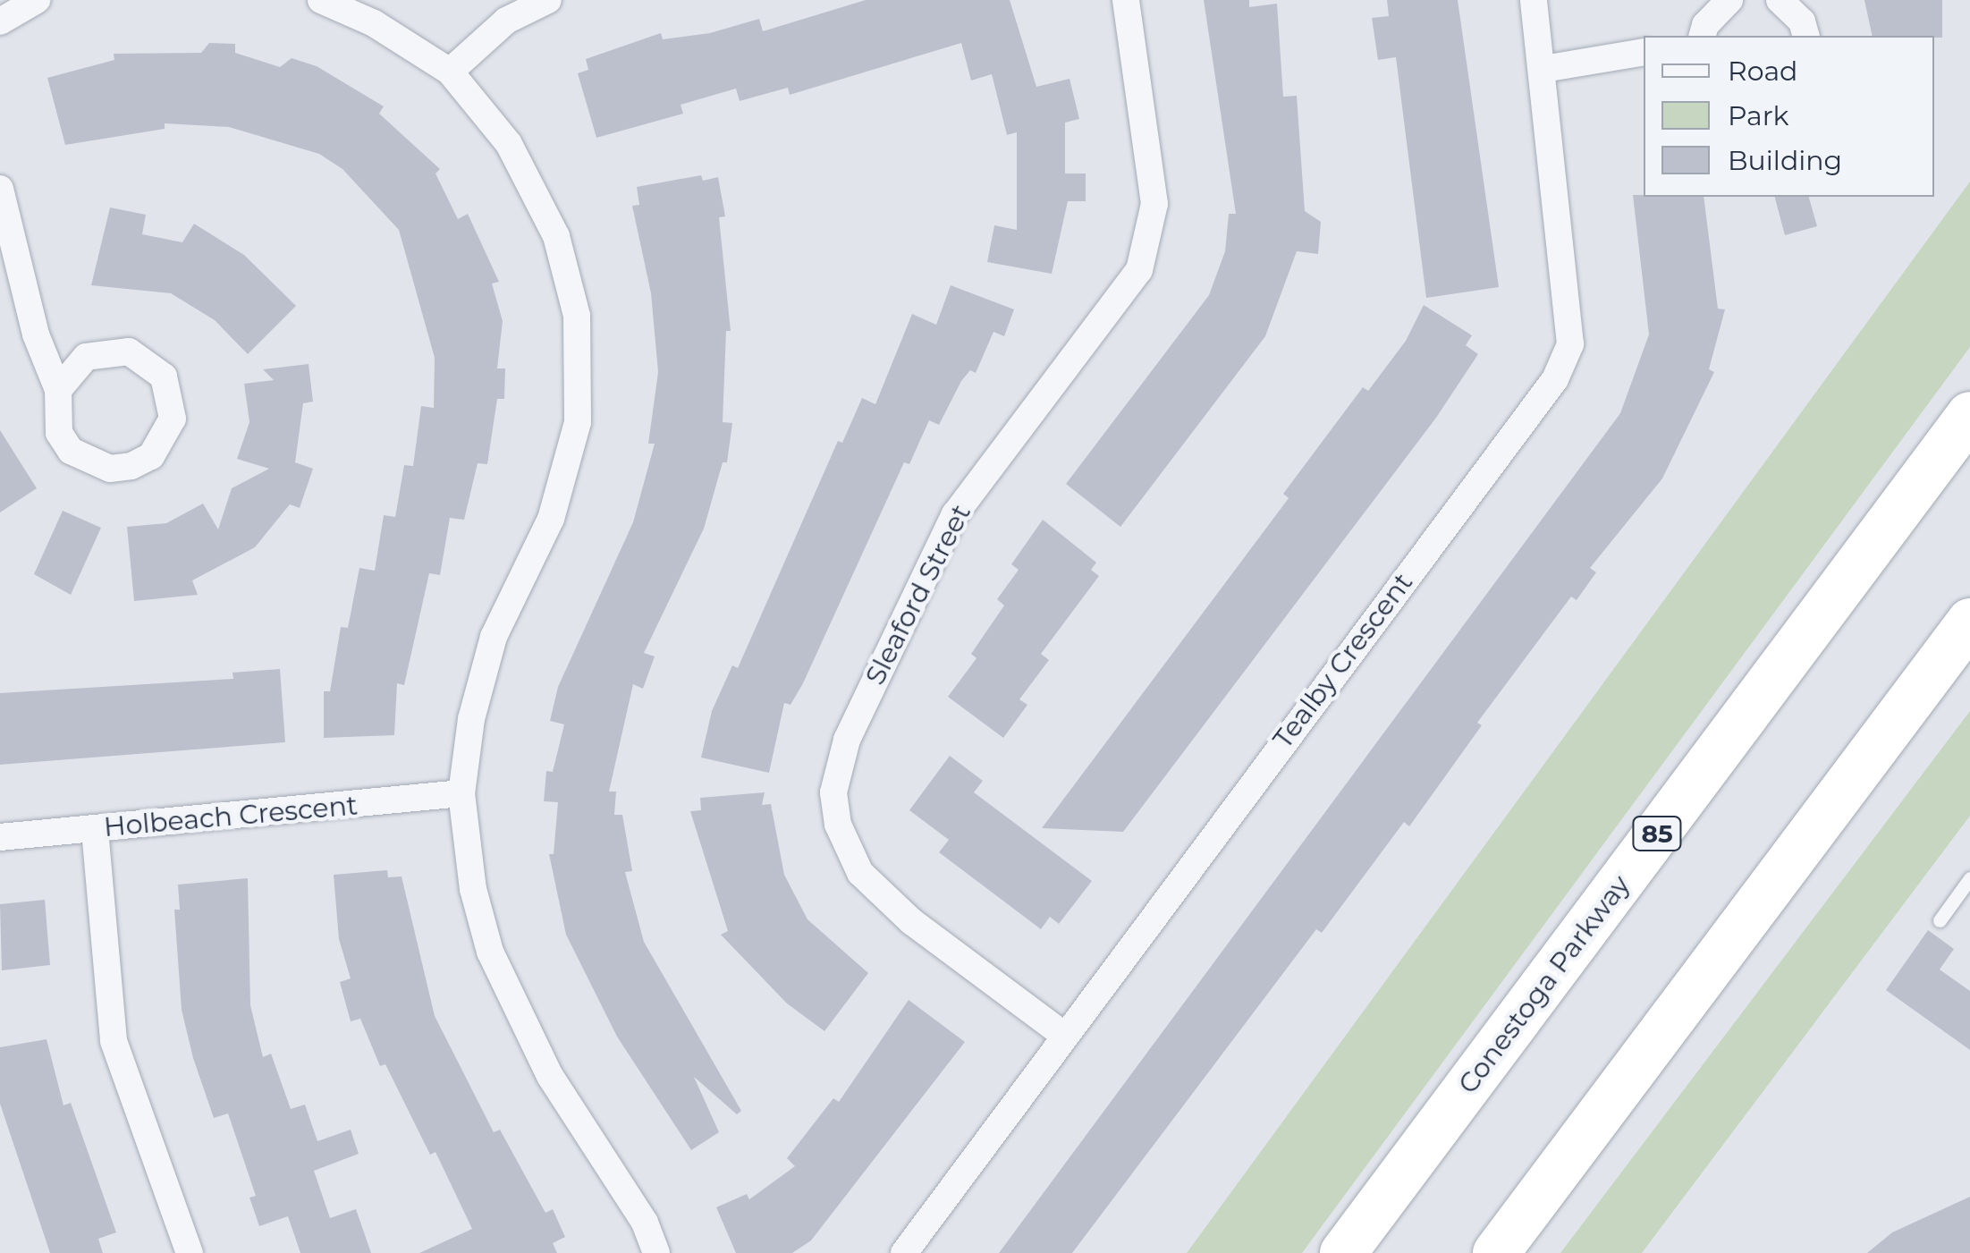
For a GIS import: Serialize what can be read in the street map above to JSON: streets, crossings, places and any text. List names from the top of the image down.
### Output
{
  "streets": {
    "highway": ["85", "Conestoga Parkway"],
    "street": ["Sleaford Street", "Tealby Crescent", "Holbeach Crescent"]
  },
  "crossings": [
    ["Sleaford Street", "Tealby Crescent"]
  ],
  "legend": ["Road", "Park", "Building"]
}
